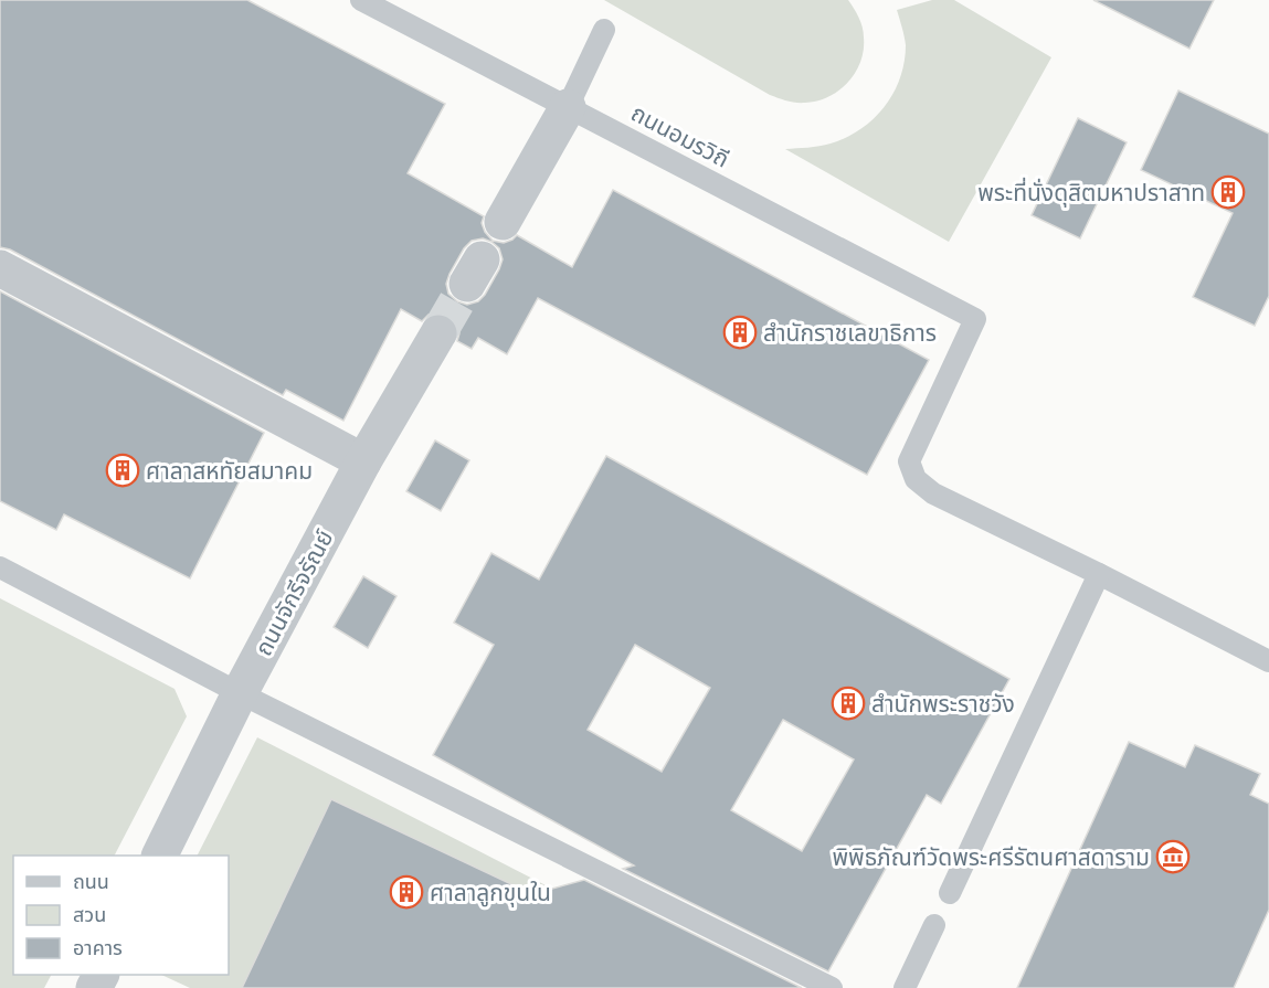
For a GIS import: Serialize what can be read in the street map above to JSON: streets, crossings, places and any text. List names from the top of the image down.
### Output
{
  "streets": {
    "street": ["ถนนจักรีจรัณย์"],
    "lane": ["ถนนอมรวิถี"]
  },
  "places": {
    "building": [
      "พระที่นั่งดุสิตมหาปราสาท",
      "สำนักราชเลขาธิการ",
      "ศาลาสหทัยสมาคม",
      "สำนักพระราชวัง",
      "ศาลาลูกขุนใน"
    ],
    "museum": ["พิพิธภัณฑ์วัดพระศรีรัตนศาสดาราม"]
  },
  "legend": ["ถนน", "สวน", "อาคาร"]
}
